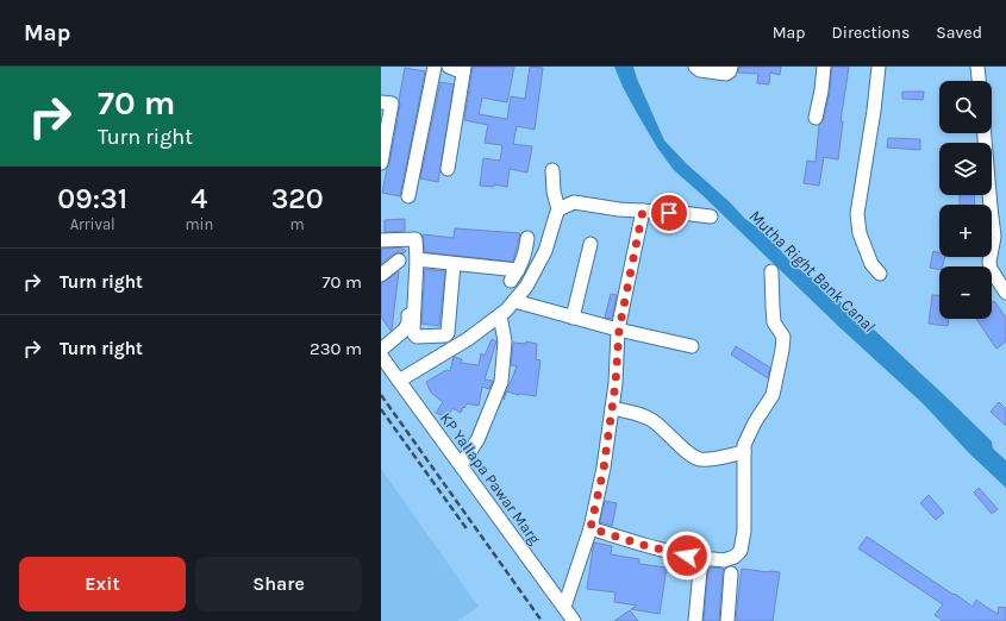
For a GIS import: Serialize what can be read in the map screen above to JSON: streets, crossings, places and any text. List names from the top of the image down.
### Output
{
  "streets": {
    "street": ["KP Yallapa Pawar Marg"]
  },
  "water": ["Mutha Right Bank Canal"],
  "page": {
    "header": "Map",
    "nav": ["Map", "Directions", "Saved"],
    "turn": ["70 m", "Turn right"],
    "map_buttons": ["+", "−"],
    "eta": [
      "09:31",
      "Arrival",
      "4",
      "min",
      "320",
      "m"
    ],
    "list": [
      {
        "name": "Turn right",
        "value": "70 m"
      },
      {
        "name": "Turn right",
        "value": "230 m"
      }
    ],
    "buttons": ["Exit", "Share"]
  }
}
